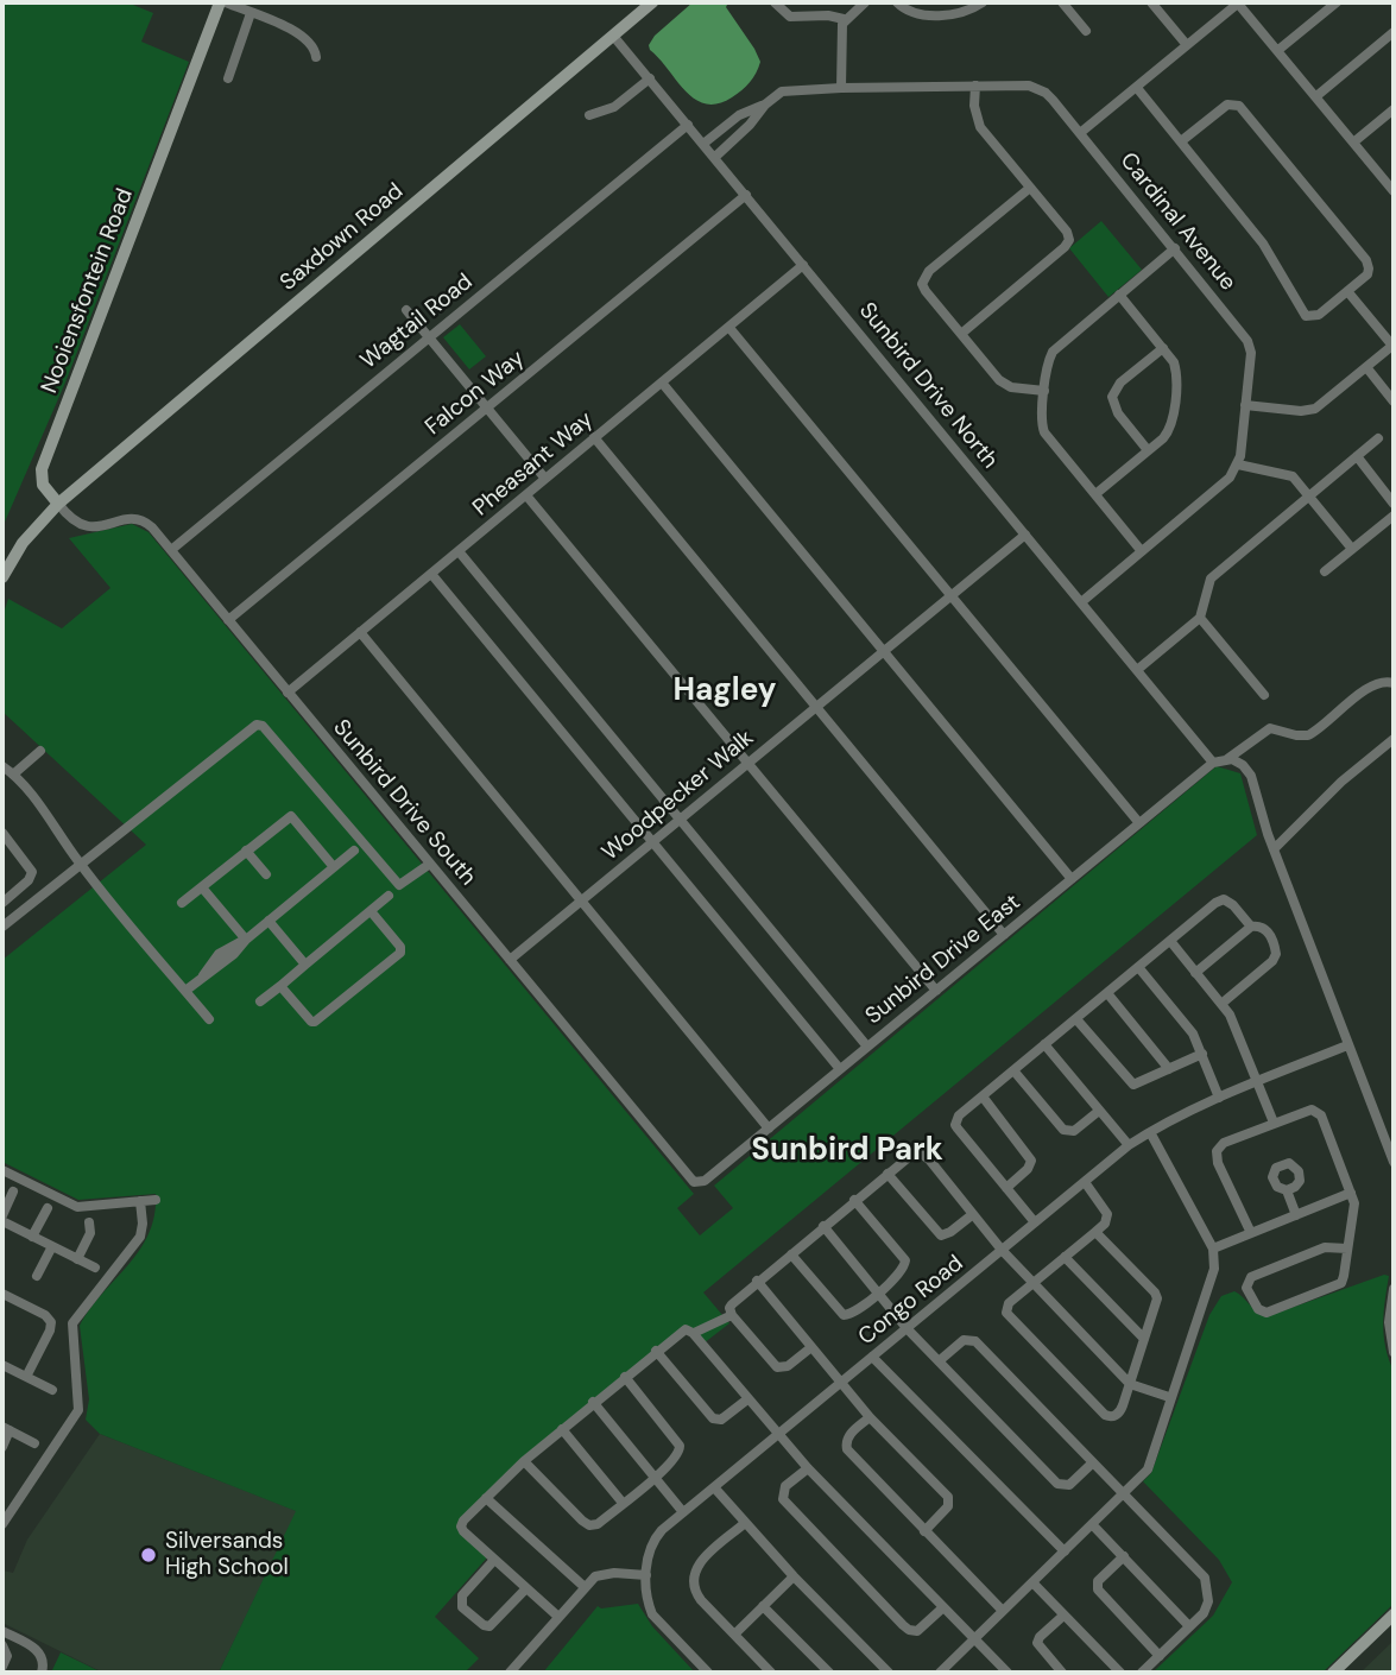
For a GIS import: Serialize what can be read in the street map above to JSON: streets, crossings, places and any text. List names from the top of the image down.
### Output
{
  "streets": {
    "street": [
      "Cardinal Avenue",
      "Saxdown Road",
      "Nooiensfontein Road",
      "Wagtail Road",
      "Sunbird Drive North",
      "Falcon Way",
      "Pheasant Way",
      "Woodpecker Walk",
      "Sunbird Drive South",
      "Sunbird Drive East",
      "Congo Road"
    ]
  },
  "crossings": [
    ["Cardinal Avenue", "Sunbird Drive North"],
    ["Saxdown Road", "Nooiensfontein Road"],
    ["Saxdown Road", "Sunbird Drive North"],
    ["Saxdown Road", "Sunbird Drive South"],
    ["Nooiensfontein Road", "Sunbird Drive South"],
    ["Wagtail Road", "Sunbird Drive North"],
    ["Wagtail Road", "Sunbird Drive South"],
    ["Sunbird Drive North", "Falcon Way"],
    ["Sunbird Drive North", "Pheasant Way"],
    ["Sunbird Drive North", "Woodpecker Walk"],
    ["Sunbird Drive North", "Sunbird Drive East"],
    ["Falcon Way", "Sunbird Drive South"],
    ["Pheasant Way", "Sunbird Drive South"],
    ["Woodpecker Walk", "Sunbird Drive South"],
    ["Sunbird Drive South", "Sunbird Drive East"]
  ],
  "districts": ["Hagley", "Sunbird Park"],
  "places": ["Silversands High School"]
}
